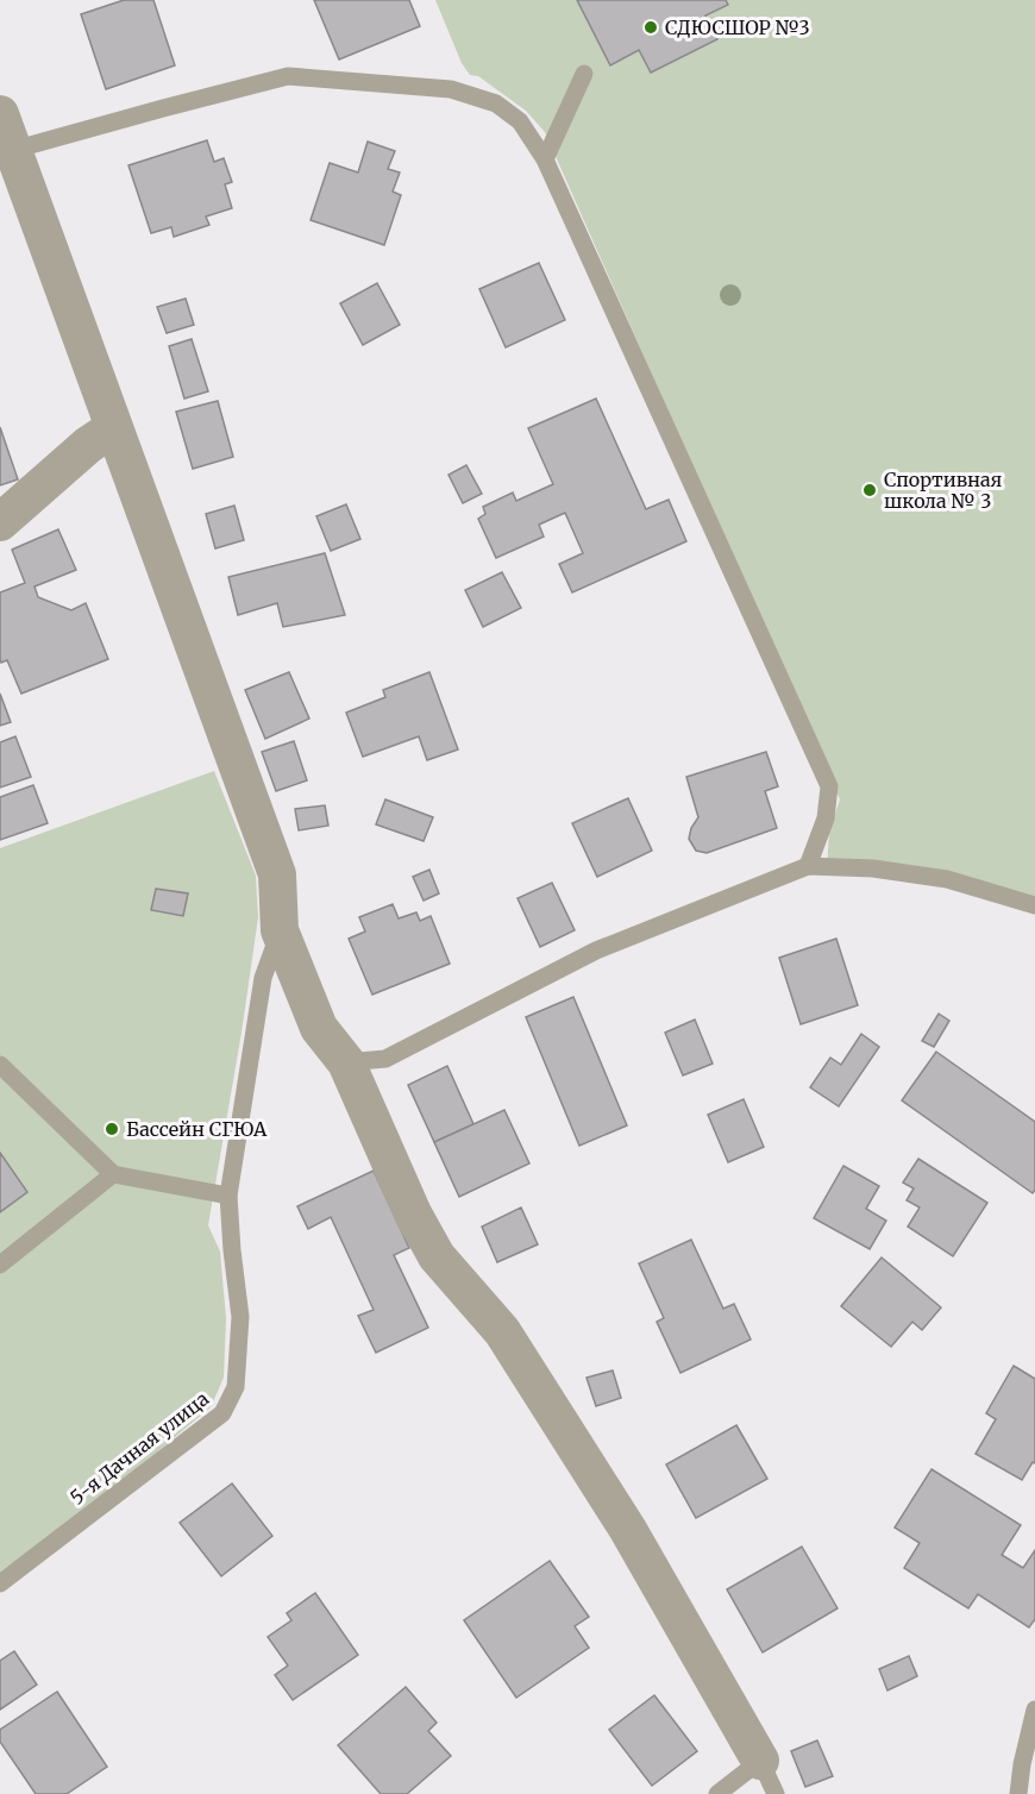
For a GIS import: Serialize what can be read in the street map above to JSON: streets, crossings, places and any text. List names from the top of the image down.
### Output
{
  "streets": {
    "lane": ["5-я Дачная улица"]
  },
  "places": ["СДЮСШОР №3", "Спортивная школа № 3", "Бассейн СГЮА"]
}
